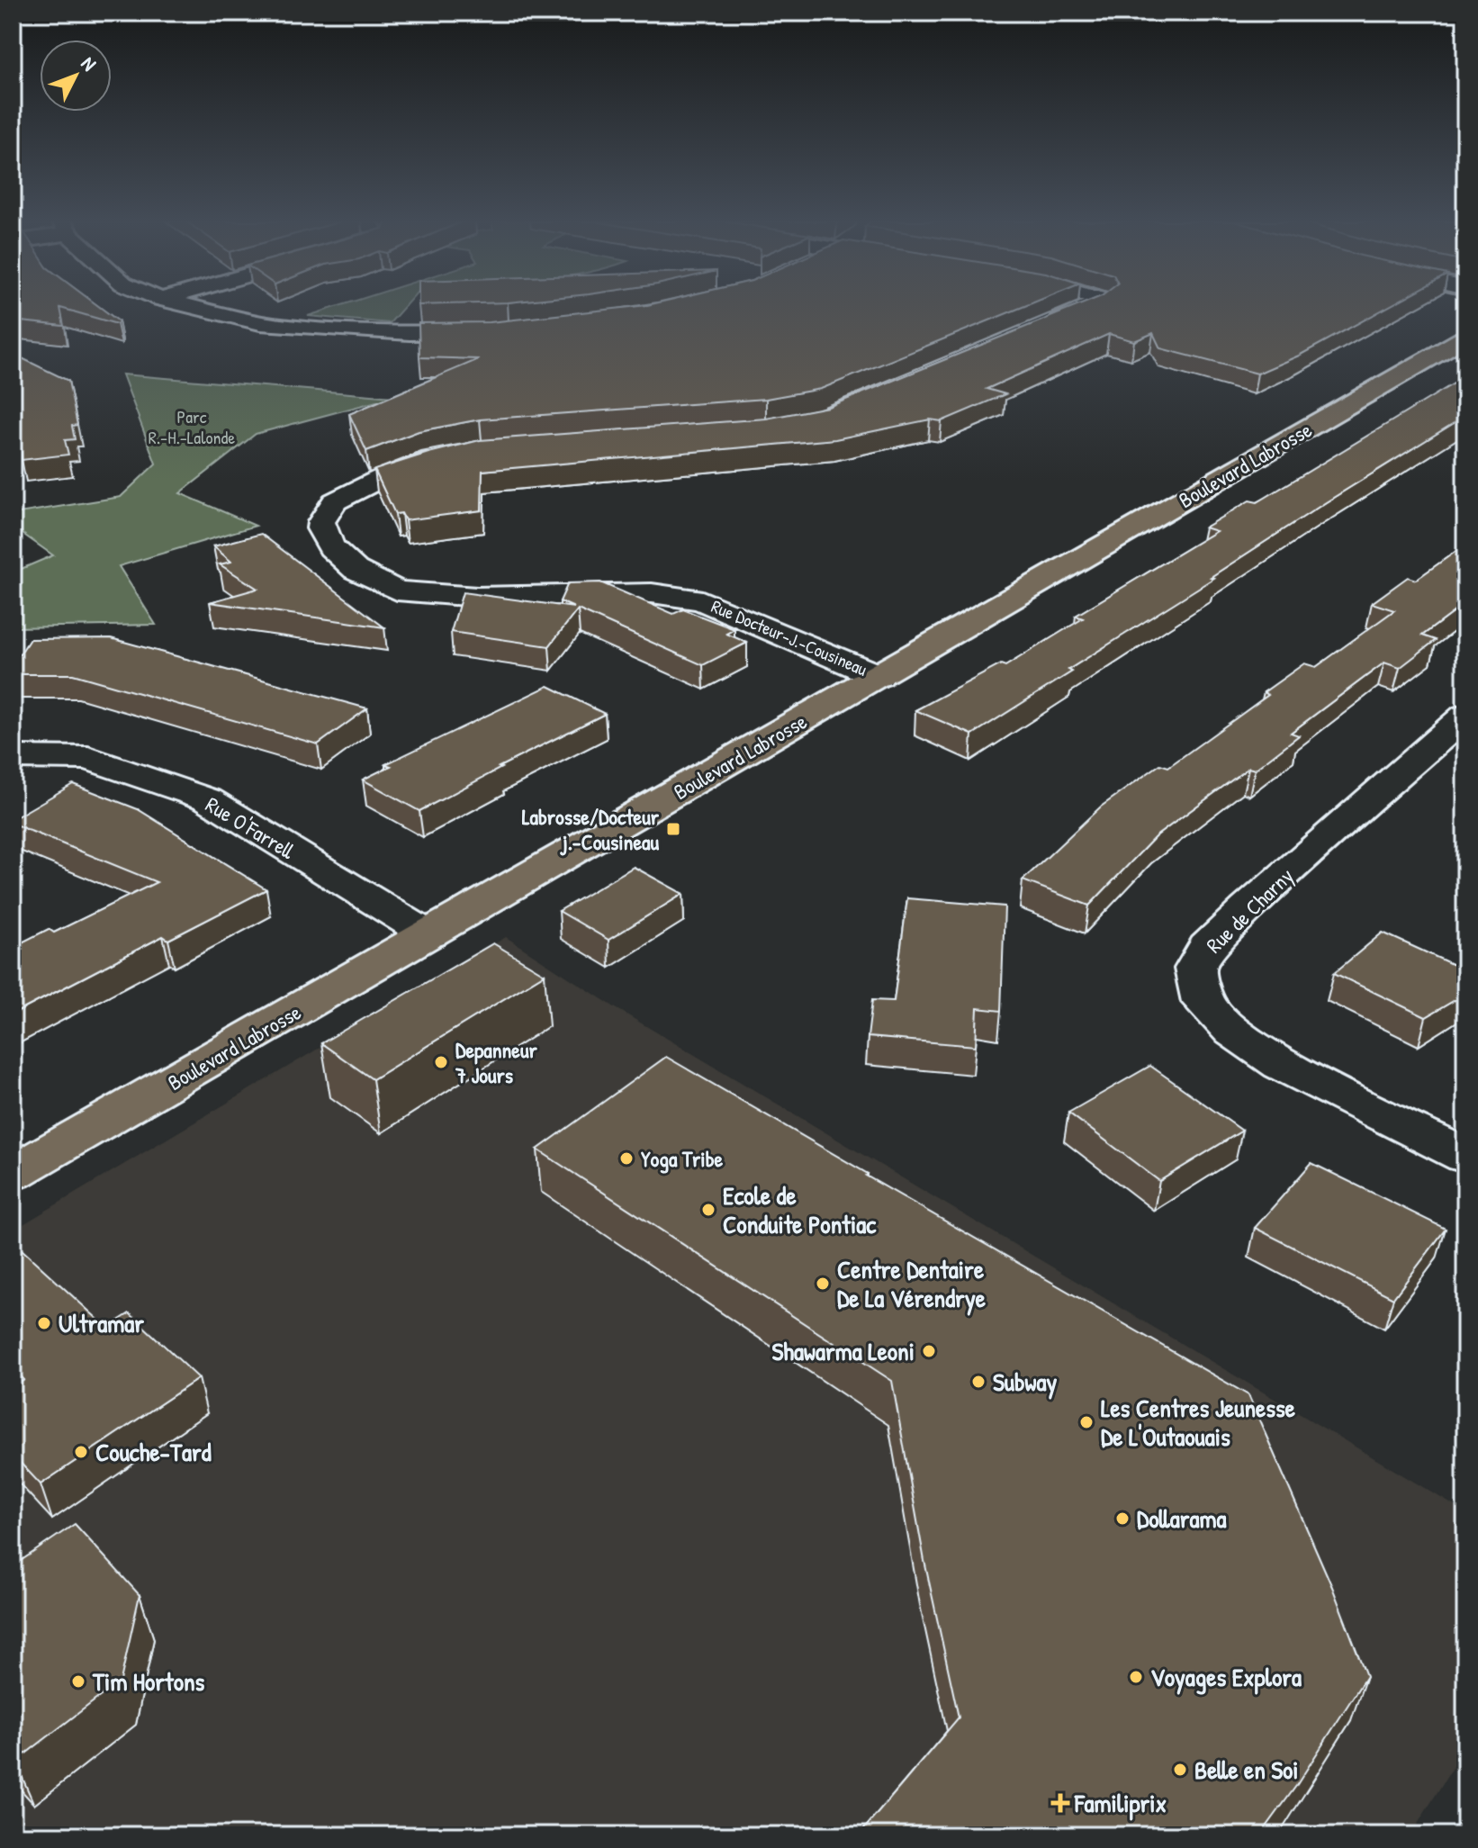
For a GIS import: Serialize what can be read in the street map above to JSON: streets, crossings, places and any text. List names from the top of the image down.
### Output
{
  "streets": {
    "main road": ["Boulevard Labrosse"],
    "street": ["Rue Docteur-J.-Cousineau", "Rue O'Farrell", "Rue de Charny"]
  },
  "crossings": [
    ["Boulevard Labrosse", "Rue Docteur-J.-Cousineau"],
    ["Boulevard Labrosse", "Rue O'Farrell"]
  ],
  "parks": ["Parc R.-H.-Lalonde"],
  "places": {
    "transit": ["Labrosse/Docteur j.-Cousineau"],
    "other": [
      "Depanneur 7 Jours",
      "Yoga Tribe",
      "Ecole de Conduite Pontiac",
      "Centre Dentaire De La Vérendrye",
      "Ultramar",
      "Shawarma Leoni",
      "Subway",
      "Les Centres Jeunesse De L'Outaouais",
      "Couche-Tard",
      "Dollarama",
      "Voyages Explora",
      "Tim Hortons",
      "Belle en Soi"
    ],
    "health": ["Familiprix"]
  },
  "north": "top right"
}
